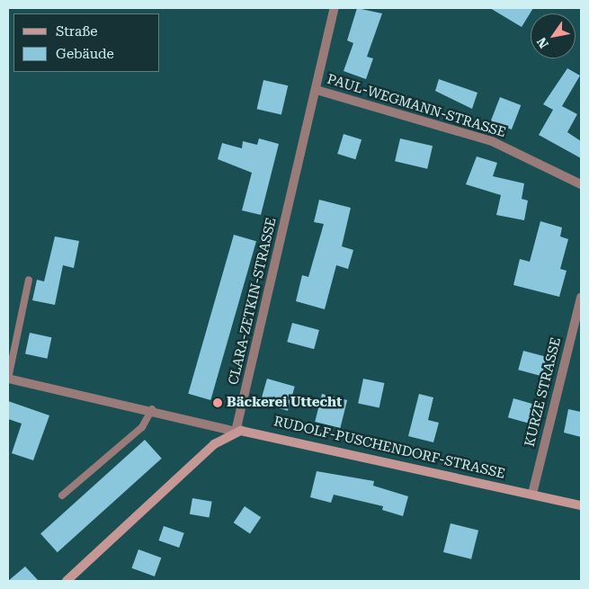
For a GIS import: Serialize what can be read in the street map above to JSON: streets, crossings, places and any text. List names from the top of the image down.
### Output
{
  "streets": {
    "street": [
      "PAUL-WEGMANN-STRASSE",
      "CLARA-ZETKIN-STRASSE",
      "KURZE STRASSE",
      "RUDOLF-PUSCHENDORF-STRASSE"
    ]
  },
  "crossings": [
    ["PAUL-WEGMANN-STRASSE", "CLARA-ZETKIN-STRASSE"],
    ["CLARA-ZETKIN-STRASSE", "RUDOLF-PUSCHENDORF-STRASSE"],
    ["KURZE STRASSE", "RUDOLF-PUSCHENDORF-STRASSE"]
  ],
  "places": ["Bäckerei Uttecht"],
  "legend": ["Straße", "Gebäude"],
  "north": "bottom left"
}
